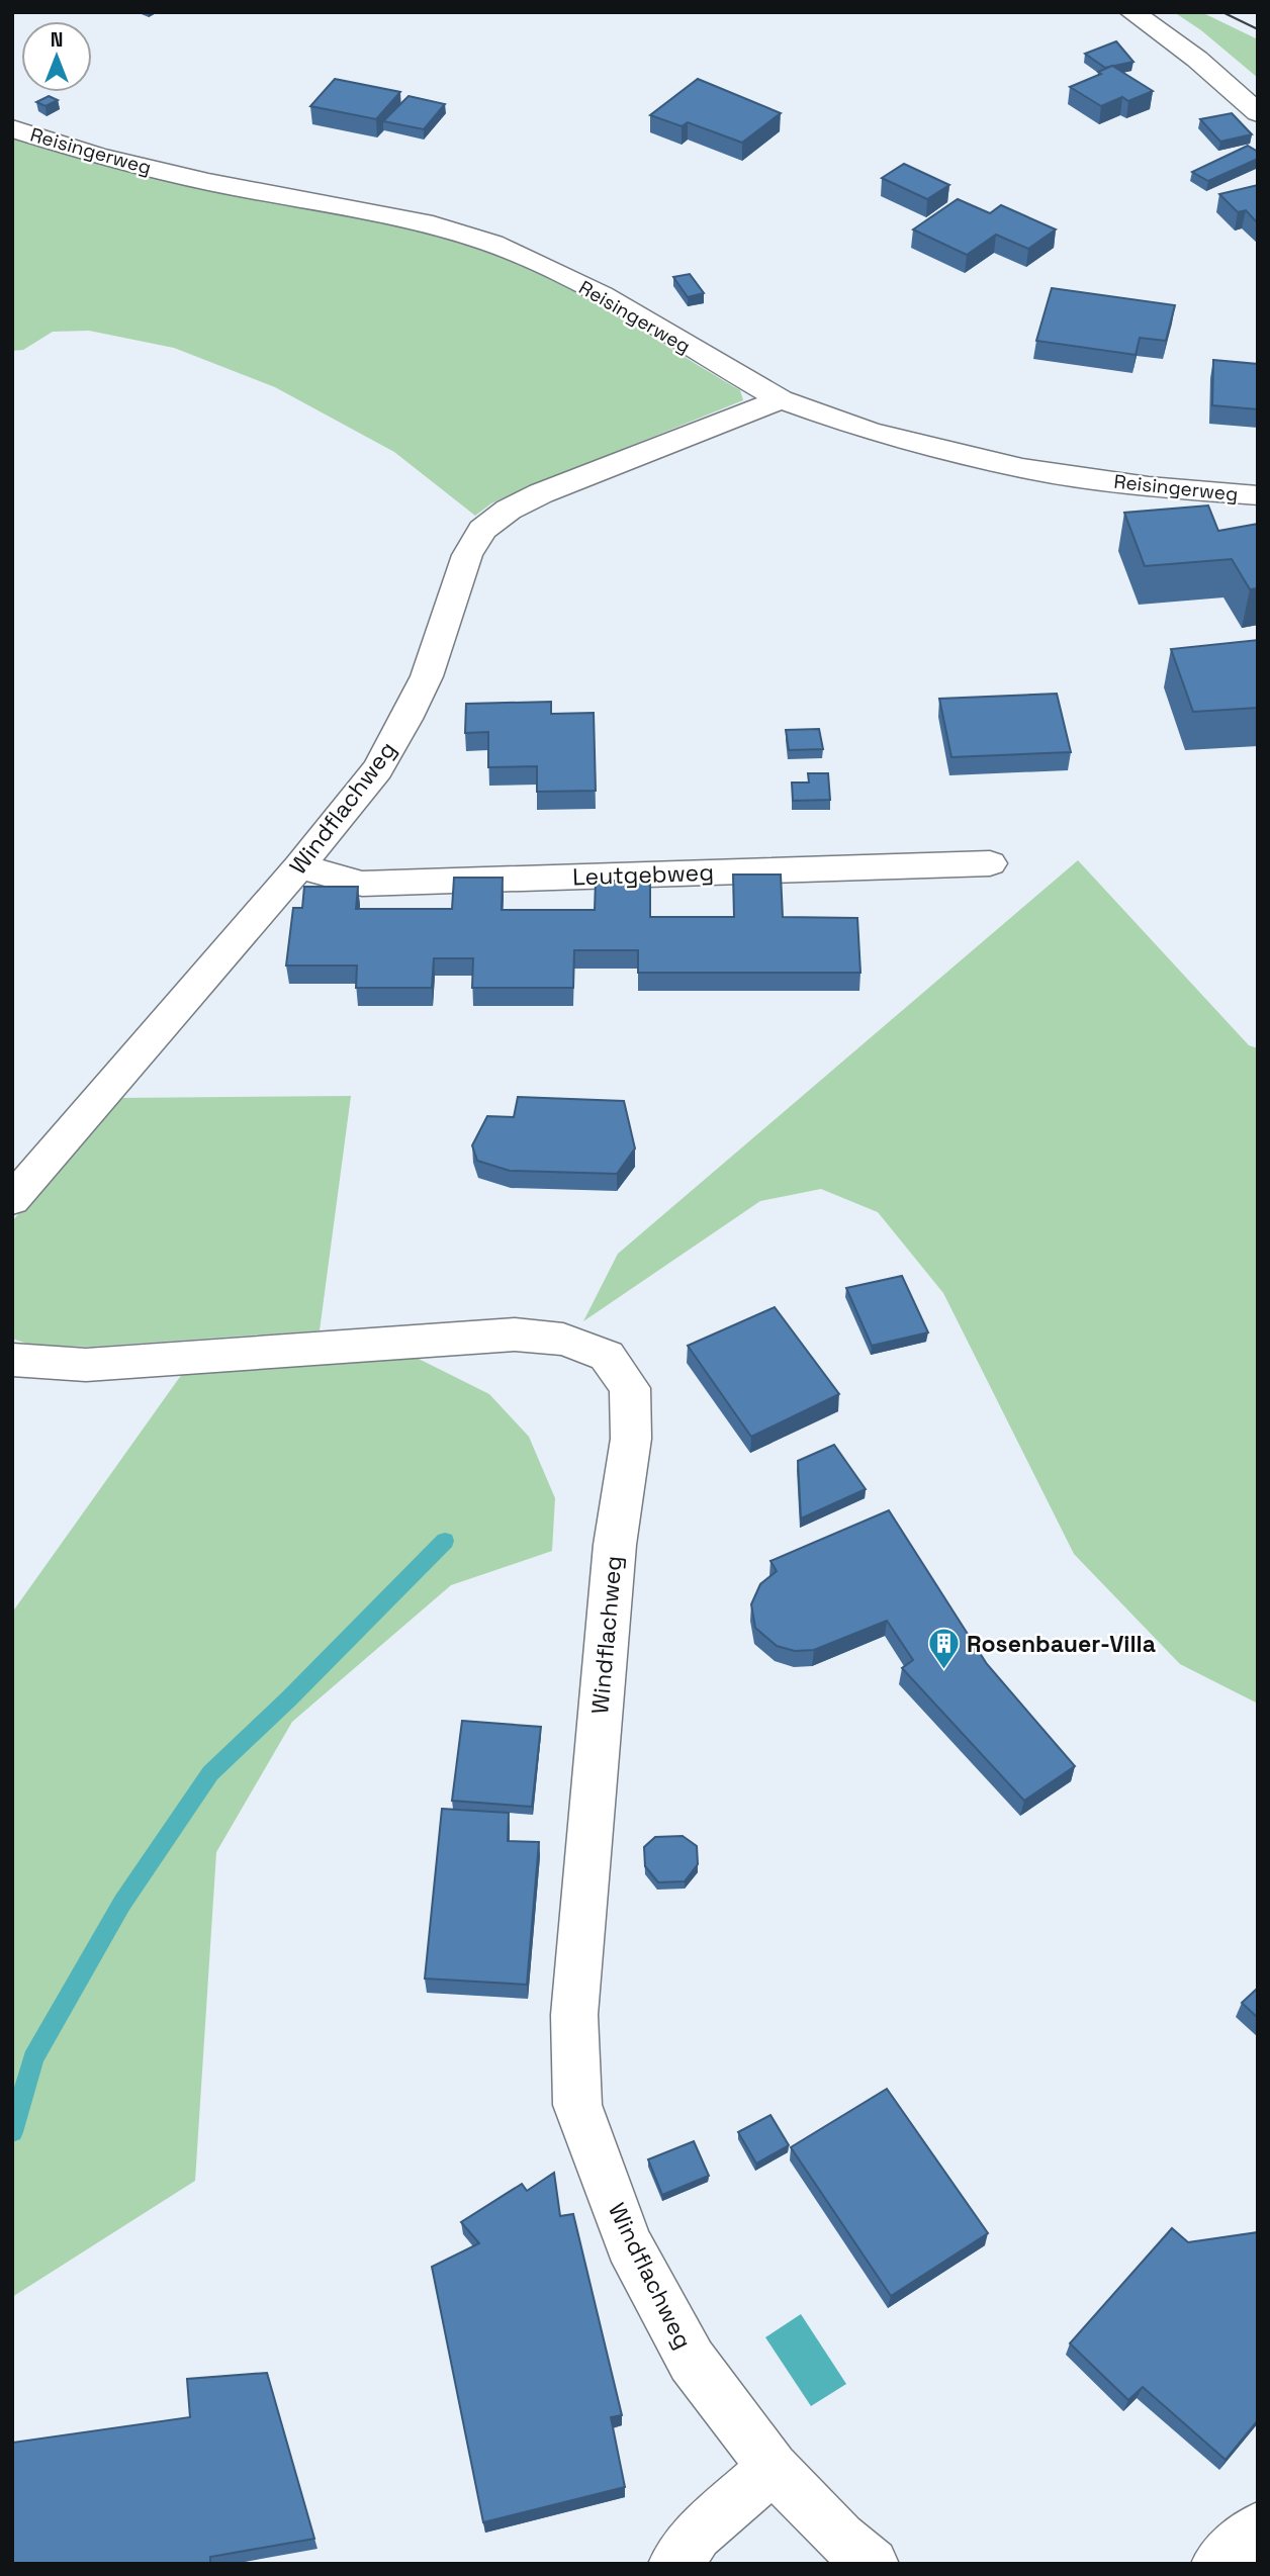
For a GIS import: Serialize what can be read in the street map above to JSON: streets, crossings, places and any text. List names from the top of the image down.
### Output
{
  "streets": {
    "street": ["Reisingerweg", "Windflachweg", "Leutgebweg"]
  },
  "crossings": [
    ["Reisingerweg", "Windflachweg"],
    ["Windflachweg", "Leutgebweg"]
  ],
  "places": {
    "building": ["Rosenbauer-Villa"]
  },
  "north": "top"
}
